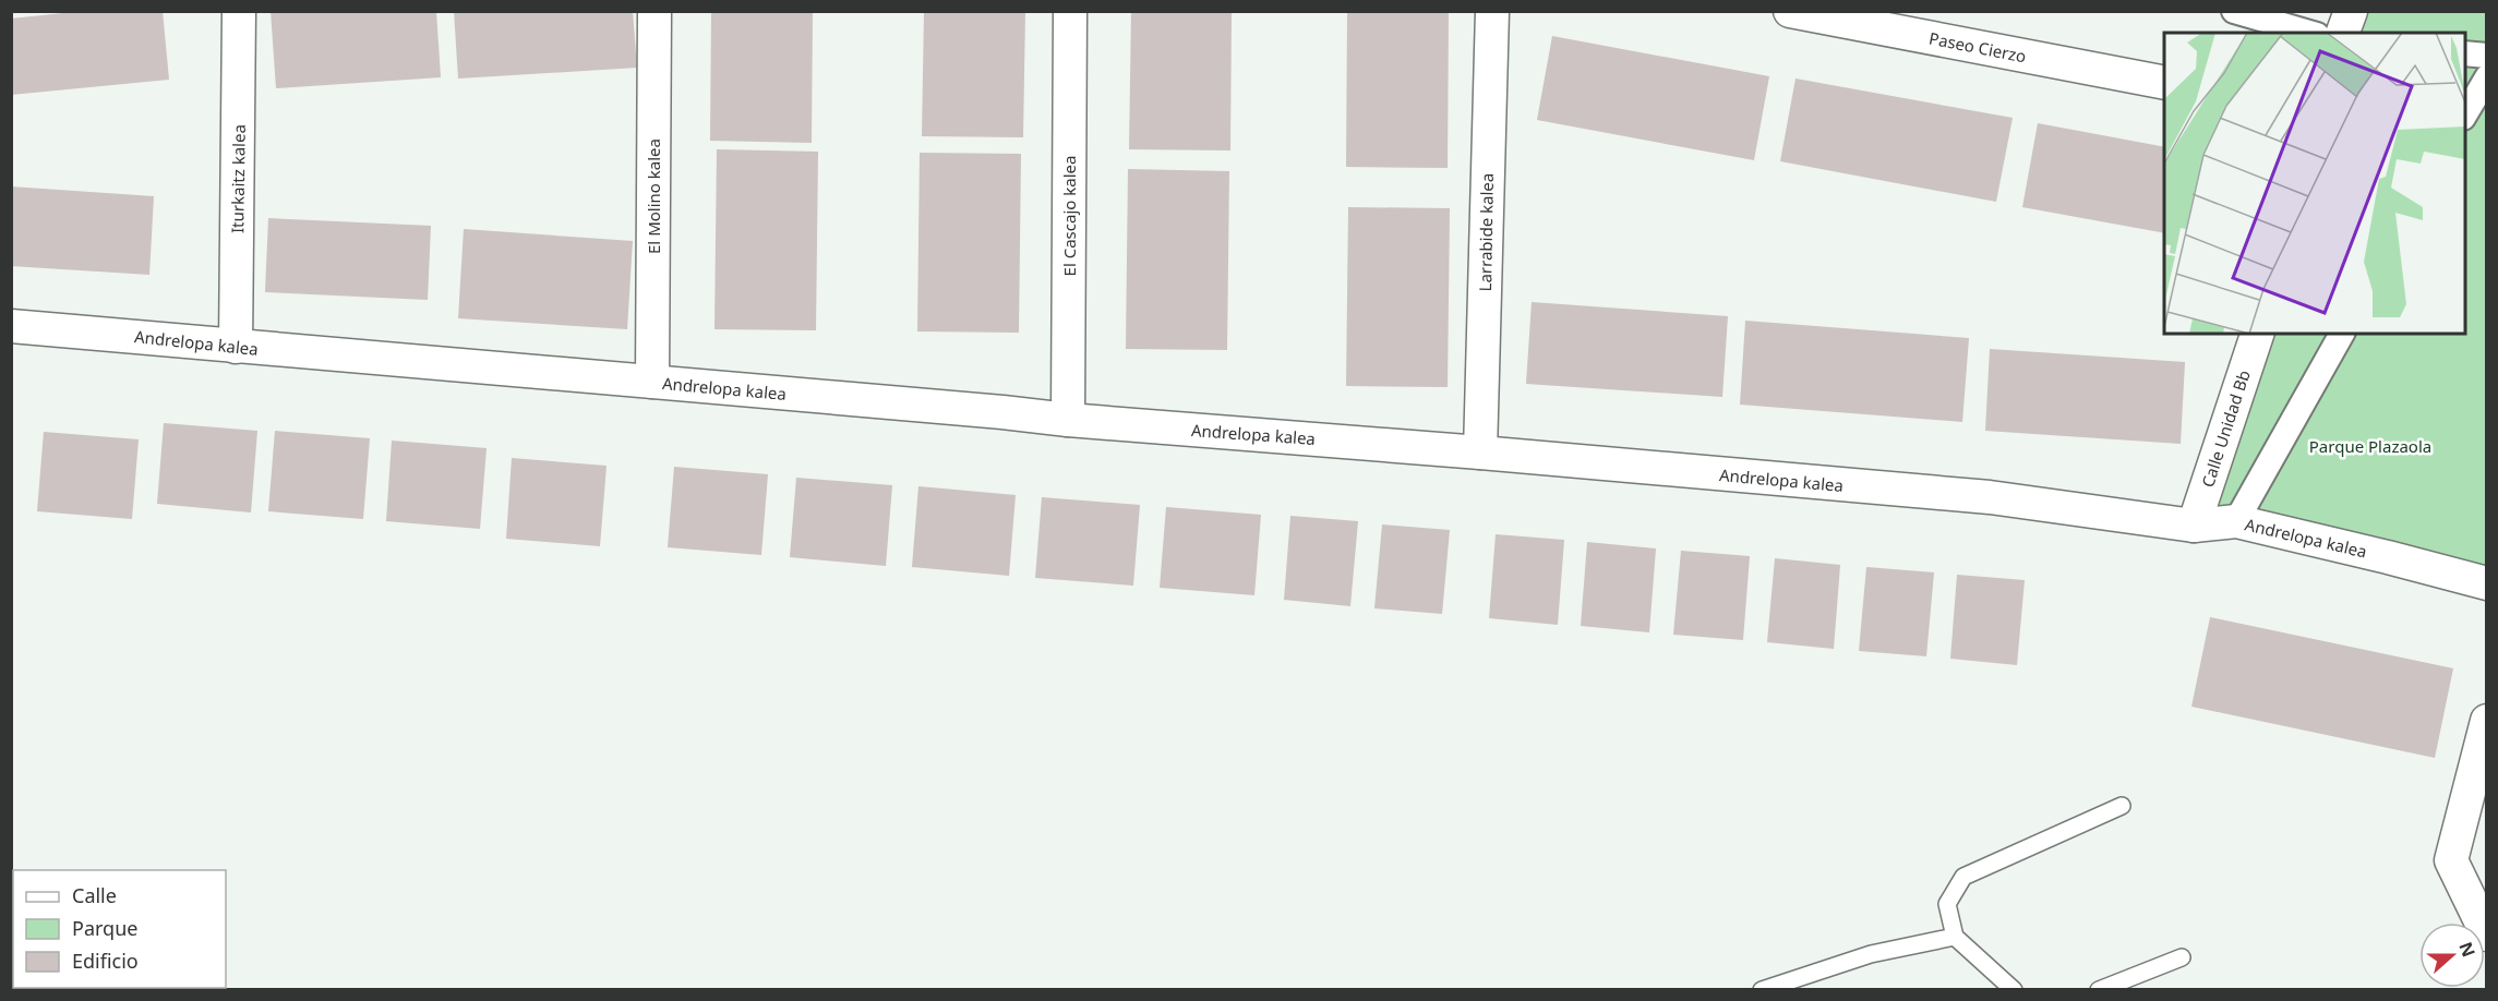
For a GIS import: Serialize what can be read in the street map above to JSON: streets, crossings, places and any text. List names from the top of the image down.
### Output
{
  "streets": {
    "street": [
      "Paseo Cierzo",
      "Iturkaitz kalea",
      "El Molino kalea",
      "El Cascajo kalea",
      "Larrabide kalea",
      "Andrelopa kalea",
      "Calle Unidad Bb"
    ]
  },
  "crossings": [
    ["Iturkaitz kalea", "Andrelopa kalea"],
    ["El Molino kalea", "Andrelopa kalea"],
    ["El Cascajo kalea", "Andrelopa kalea"],
    ["Larrabide kalea", "Andrelopa kalea"],
    ["Andrelopa kalea", "Calle Unidad Bb"]
  ],
  "parks": ["Parque Plazaola"],
  "legend": ["Calle", "Parque", "Edificio"],
  "north": "right"
}
